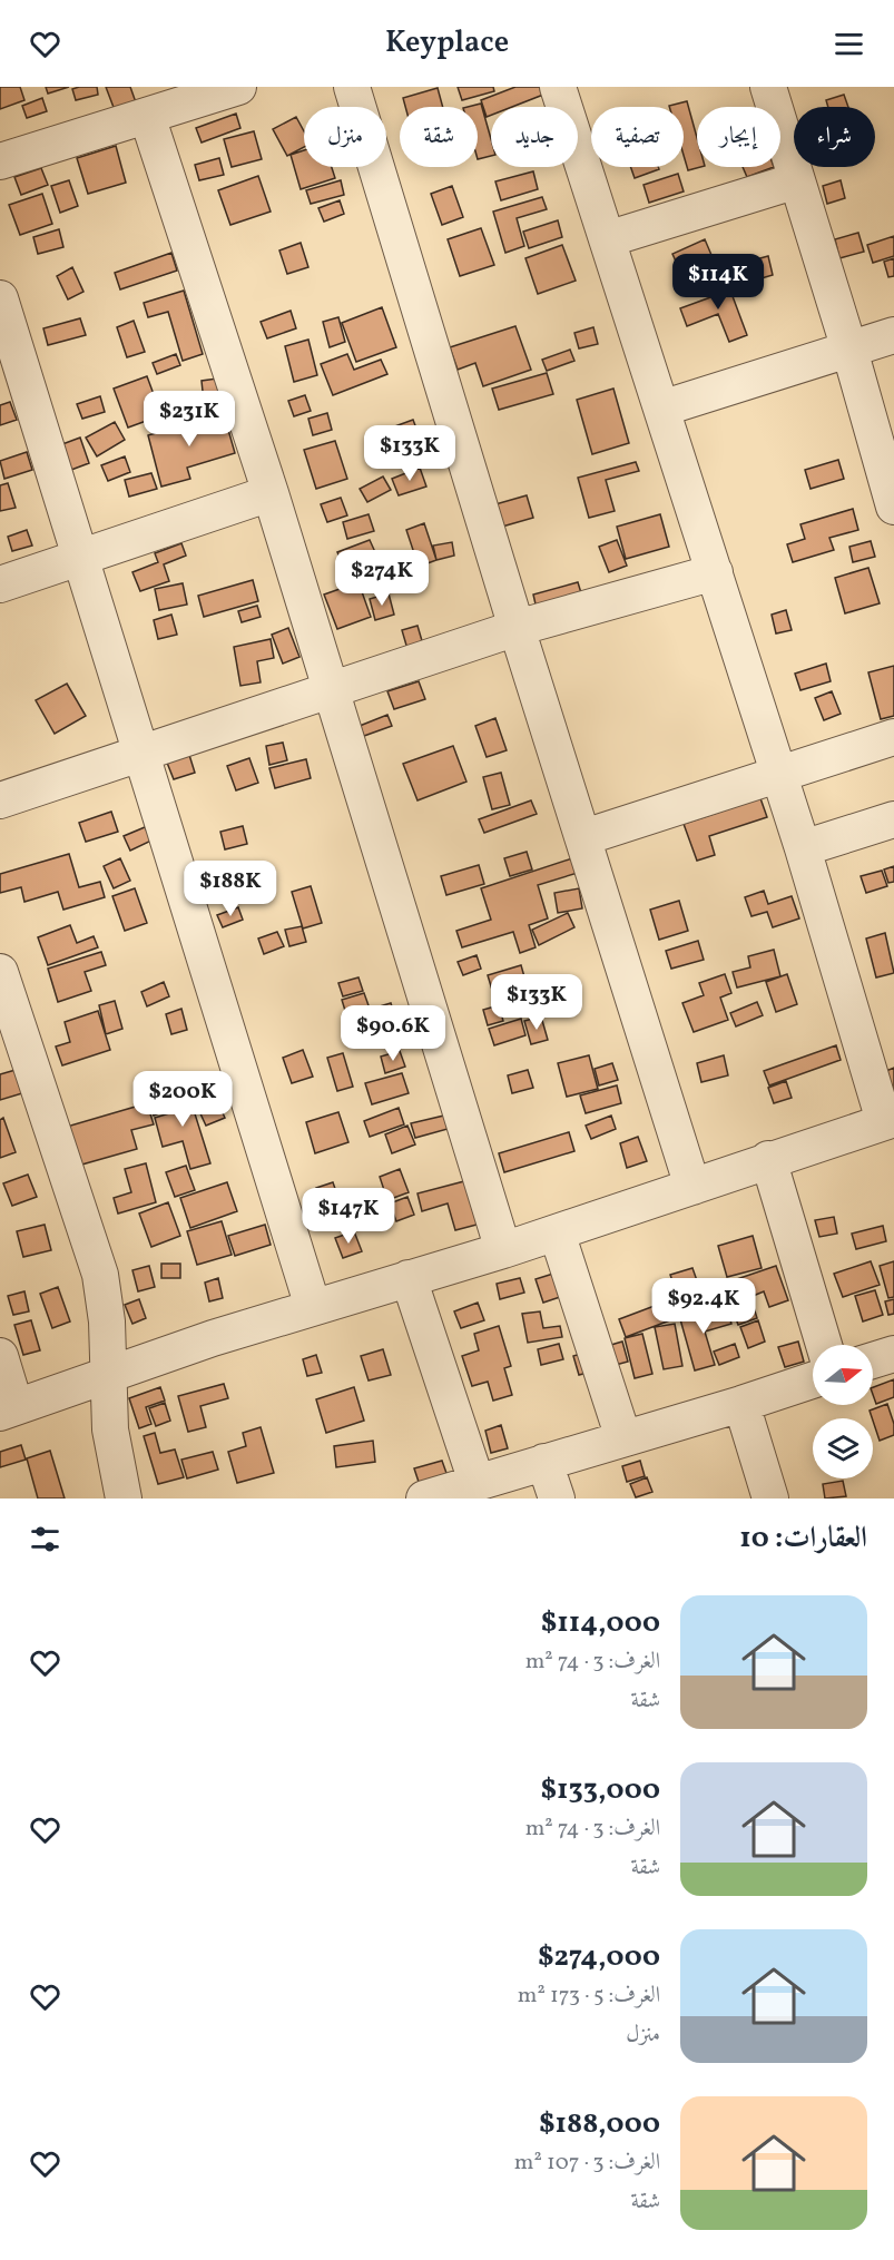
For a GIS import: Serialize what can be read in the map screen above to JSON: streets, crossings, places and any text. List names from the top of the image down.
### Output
{
  "north": "right",
  "page": {
    "header": "Keyplace",
    "chip": [
      "شراء",
      "إيجار",
      "تصفية",
      "جديد",
      "شقة",
      "منزل"
    ],
    "price": [
      "$114K",
      "$231K",
      "$133K",
      "$274K",
      "$188K",
      "$133K",
      "$90.6K",
      "$200K",
      "$147K",
      "$92.4K"
    ],
    "heading": "العقارات: 10",
    "list": [
      {
        "name": "$114,000",
        "note": "الغرف: 3 · 74 m² · شقة"
      },
      {
        "name": "$133,000",
        "note": "الغرف: 3 · 74 m² · شقة"
      },
      {
        "name": "$274,000",
        "note": "الغرف: 5 · 173 m² · منزل"
      },
      {
        "name": "$188,000",
        "note": "الغرف: 3 · 107 m² · شقة"
      }
    ]
  }
}
